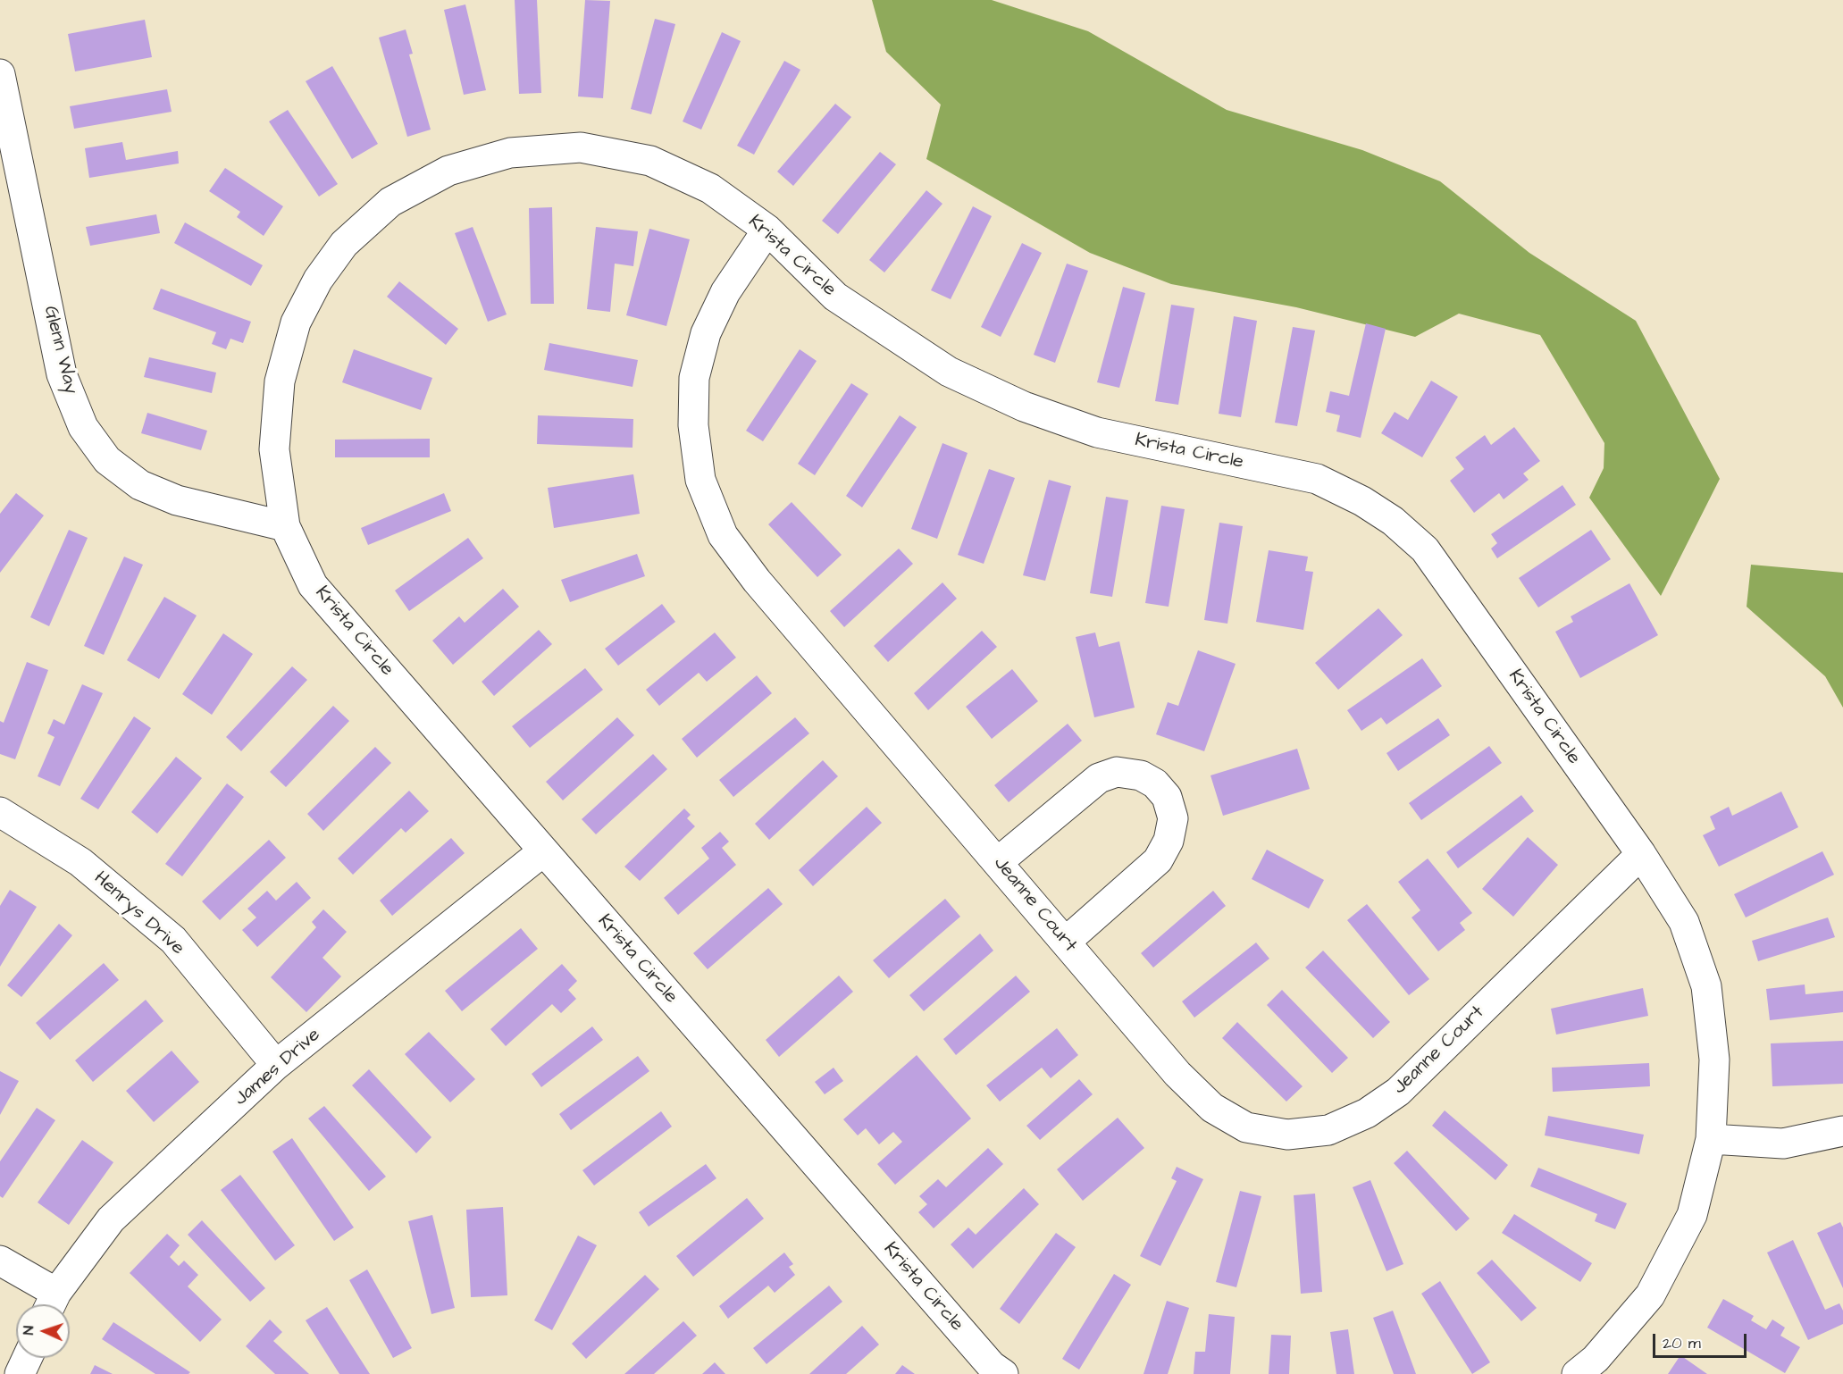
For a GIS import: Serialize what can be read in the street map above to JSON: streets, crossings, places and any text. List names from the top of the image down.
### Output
{
  "streets": {
    "street": [
      "Krista Circle",
      "Glenn Way",
      "Jeanne Court",
      "Henrys Drive",
      "James Drive"
    ]
  },
  "crossings": [
    ["Krista Circle", "Glenn Way"],
    ["Krista Circle", "Jeanne Court"],
    ["Krista Circle", "James Drive"],
    ["Henrys Drive", "James Drive"]
  ],
  "scale_bar": "20 m",
  "north": "left"
}
